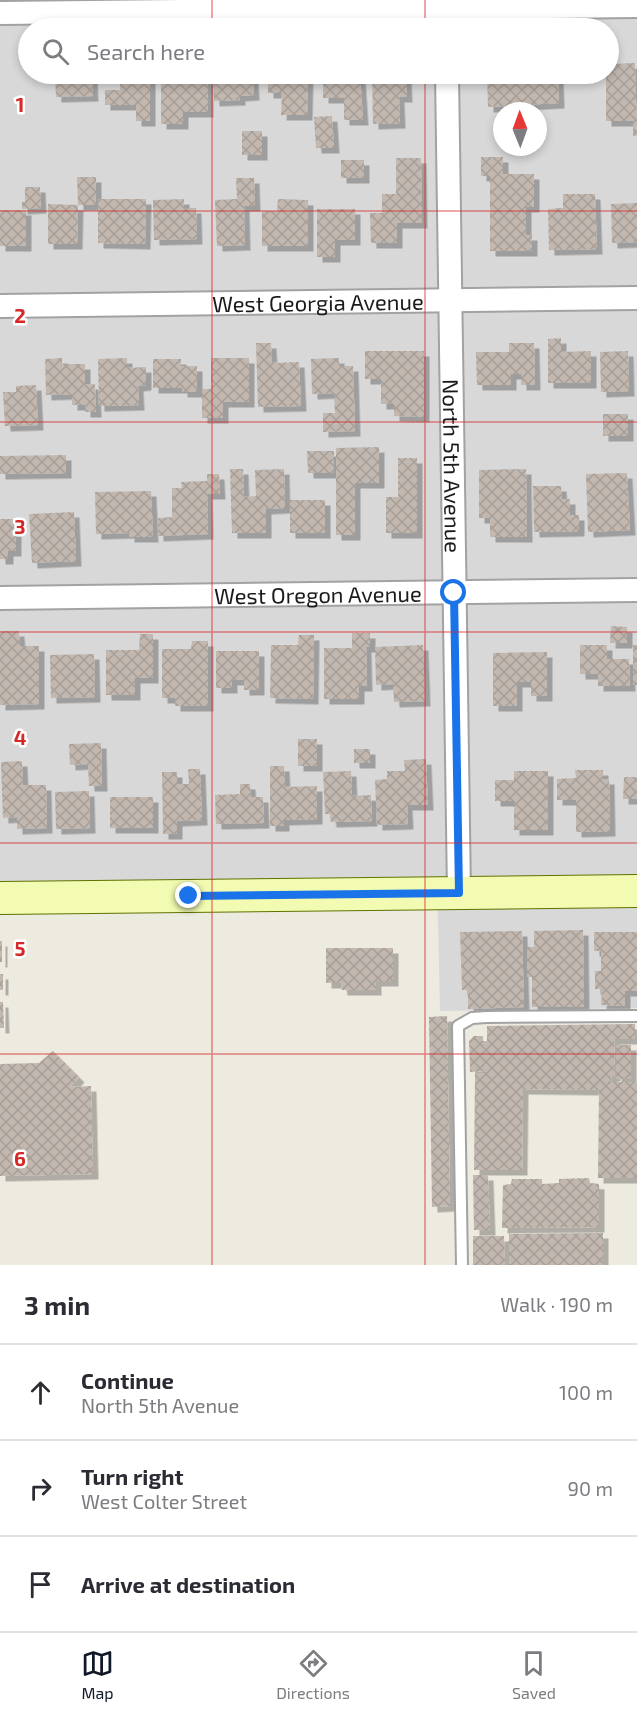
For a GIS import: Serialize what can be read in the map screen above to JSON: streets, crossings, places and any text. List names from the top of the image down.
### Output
{
  "streets": {
    "street": ["West Georgia Avenue", "North 5th Avenue", "West Oregon Avenue"]
  },
  "crossings": [
    ["West Georgia Avenue", "North 5th Avenue"],
    ["North 5th Avenue", "West Oregon Avenue"]
  ],
  "north": "top",
  "page": {
    "search": "Search here",
    "heading": ["3 min", "Walk · 190 m"],
    "list": [
      ["Continue", "North 5th Avenue", "100 m"],
      ["Turn right", "West Colter Street", "90 m"],
      "Arrive at destination"
    ],
    "nav": ["Map", "Directions", "Saved"]
  },
  "grid": {
    "rows": [
      "1",
      "2",
      "3",
      "4",
      "5",
      "6"
    ]
  }
}
